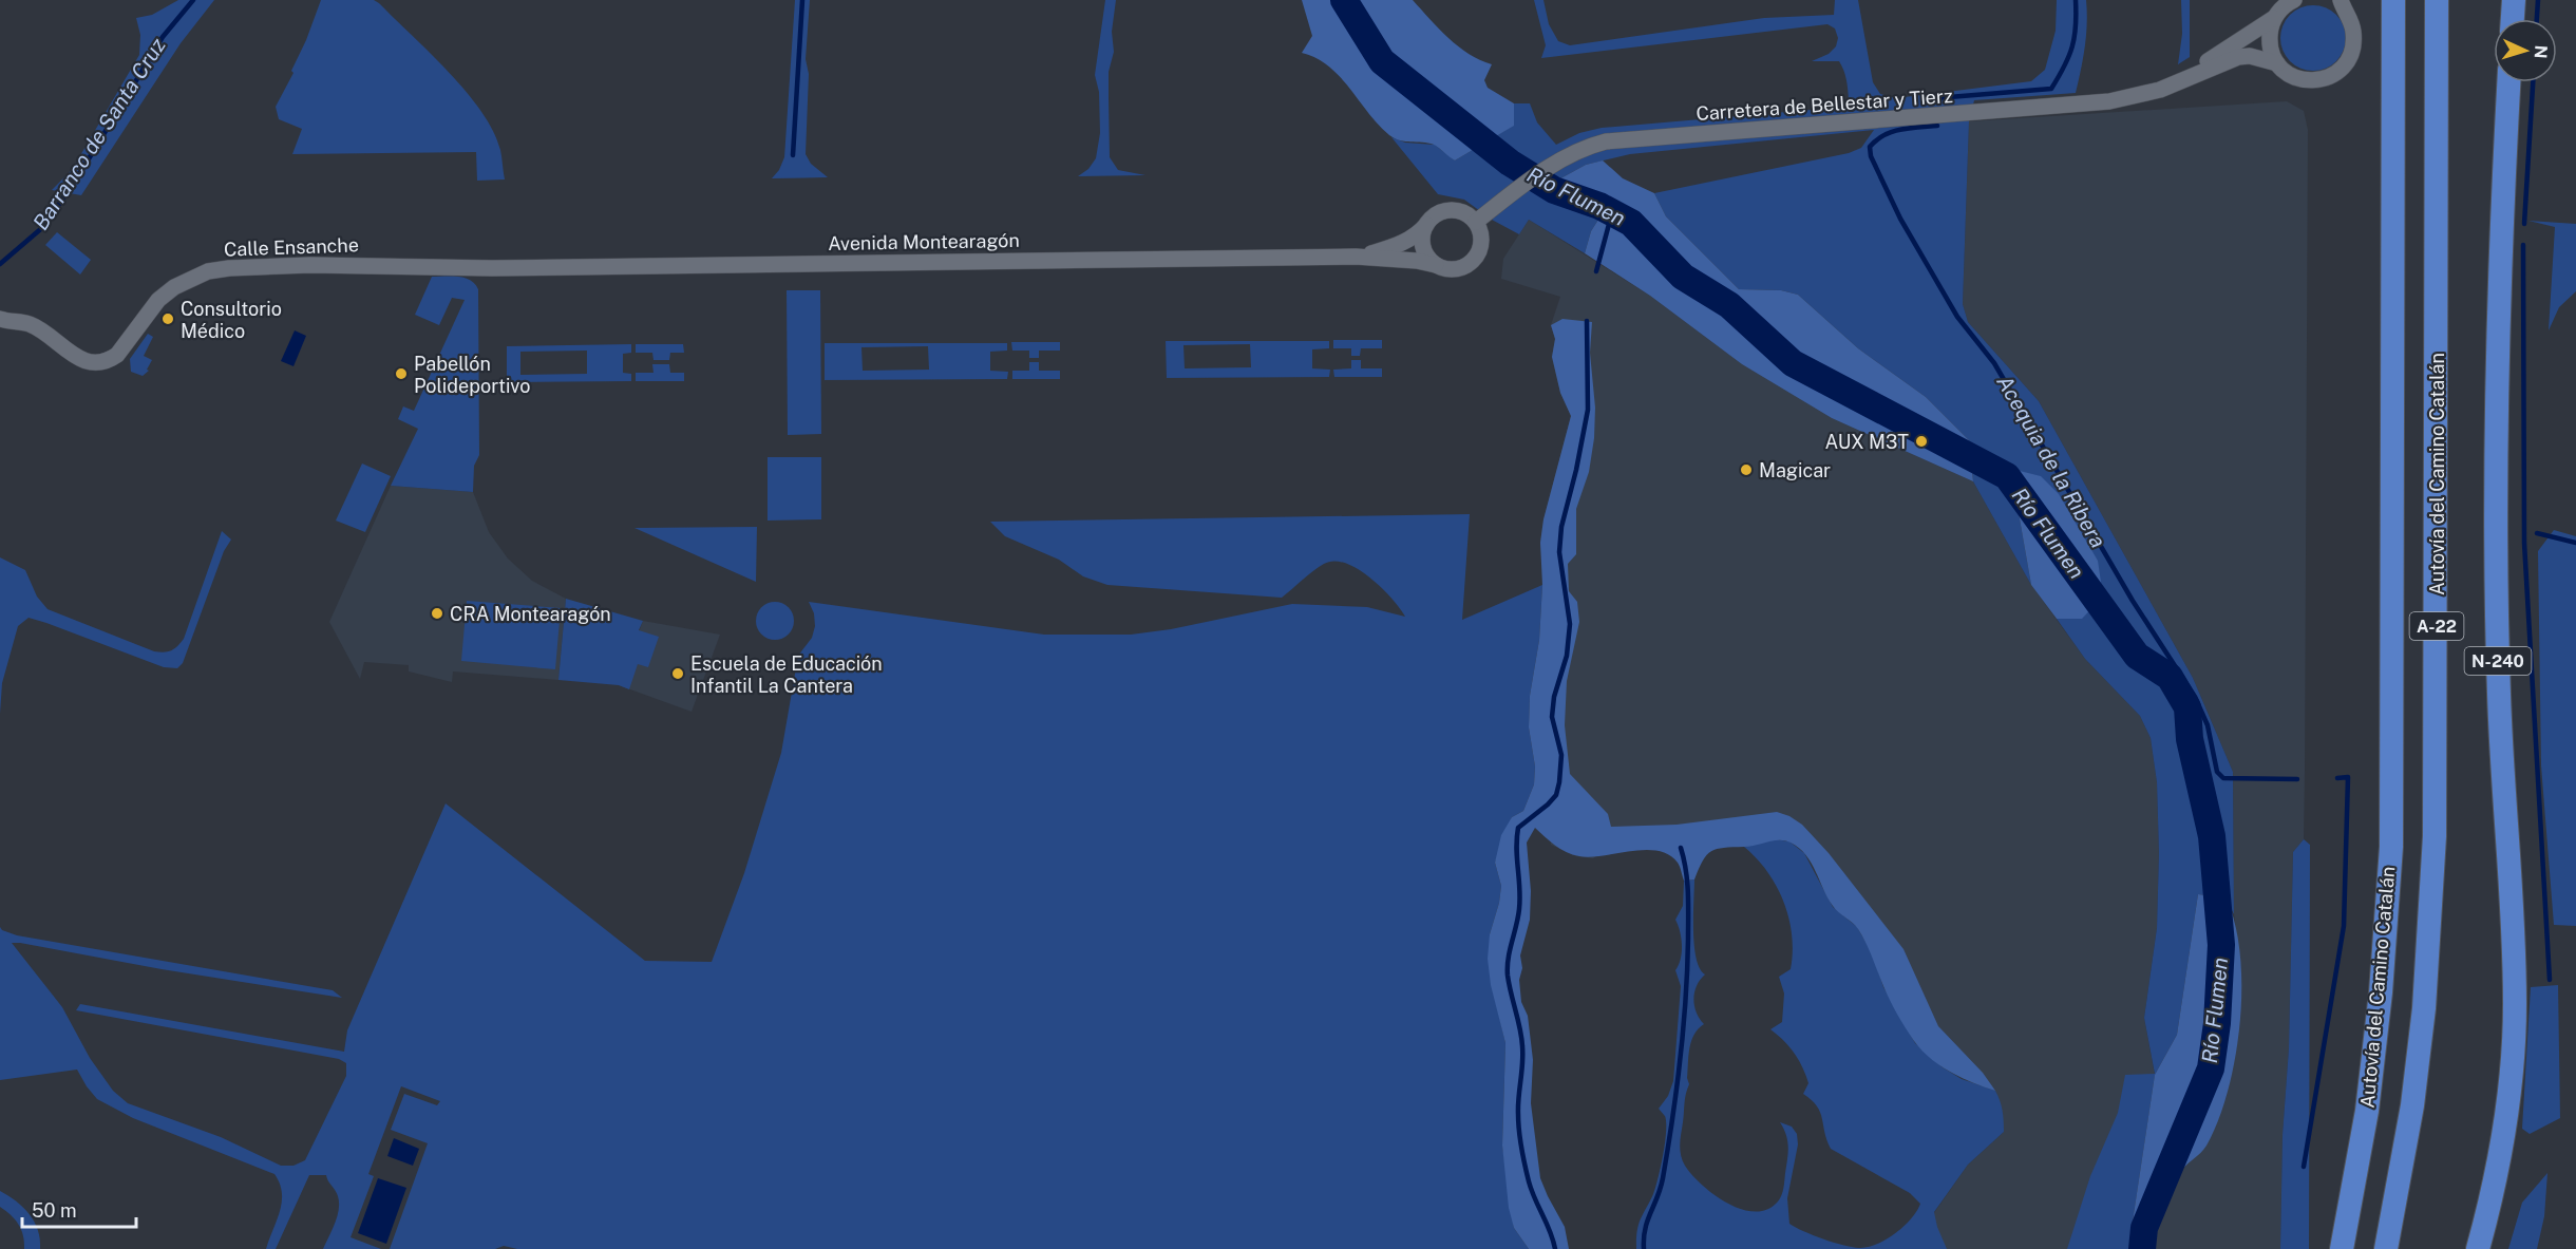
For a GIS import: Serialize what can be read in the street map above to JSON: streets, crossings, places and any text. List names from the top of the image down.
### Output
{
  "streets": {
    "highway": ["Autovía del Camino Catalán", "A-22", "N-240"],
    "street": ["Carretera de Bellestar y Tierz", "Avenida Montearagón", "Calle Ensanche"]
  },
  "crossings": [
    ["Carretera de Bellestar y Tierz", "Avenida Montearagón"],
    ["Avenida Montearagón", "Calle Ensanche"]
  ],
  "water": ["Barranco de Santa Cruz", "Río Flumen", "Acequia de la Ribera"],
  "places": [
    "Consultorio Médico",
    "Pabellón Polideportivo",
    "AUX M3T",
    "Magicar",
    "CRA Montearagón",
    "Escuela de Educación Infantil La Cantera"
  ],
  "scale_bar": "50 m",
  "north": "right"
}
